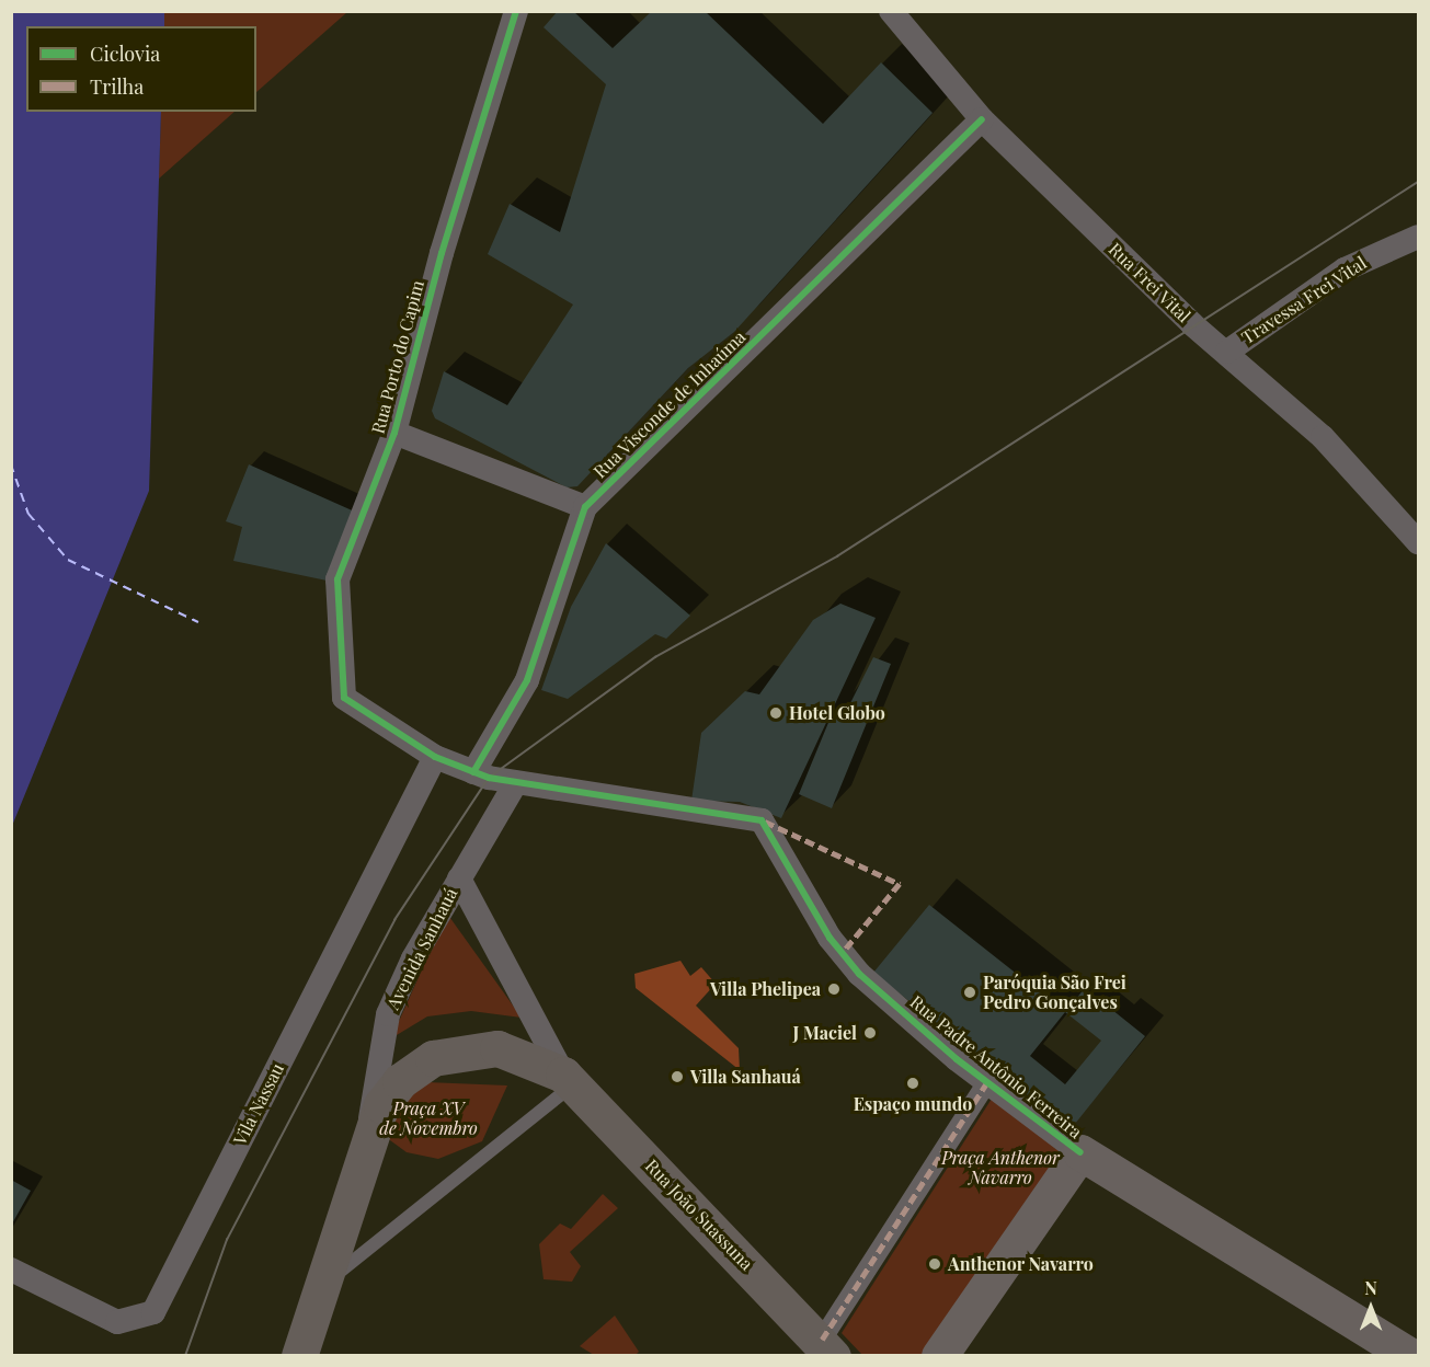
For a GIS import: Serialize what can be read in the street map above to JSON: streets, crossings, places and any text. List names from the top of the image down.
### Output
{
  "streets": {
    "main road": ["Avenida Sanhauá", "Rua Padre Antônio Ferreira", "Rua João Suassuna"],
    "street": [
      "Rua Frei Vital",
      "Travessa Frei Vital",
      "Rua Porto do Capim",
      "Rua Visconde de Inhaúma",
      "Vila Nassau"
    ]
  },
  "crossings": [
    ["Rua Frei Vital", "Travessa Frei Vital"],
    ["Rua Frei Vital", "Rua Visconde de Inhaúma"],
    ["Rua Porto do Capim", "Rua Visconde de Inhaúma"],
    ["Rua Porto do Capim", "Vila Nassau"],
    ["Avenida Sanhauá", "Rua Padre Antônio Ferreira"],
    ["Avenida Sanhauá", "Rua João Suassuna"]
  ],
  "parks": ["Praça XV de Novembro", "Praça Anthenor Navarro"],
  "places": [
    "Hotel Globo",
    "Villa Phelipea",
    "Paróquia São Frei Pedro Gonçalves",
    "J Maciel",
    "Villa Sanhauá",
    "Espaço mundo",
    "Anthenor Navarro"
  ],
  "legend": ["Ciclovia", "Trilha"],
  "north": "top"
}
